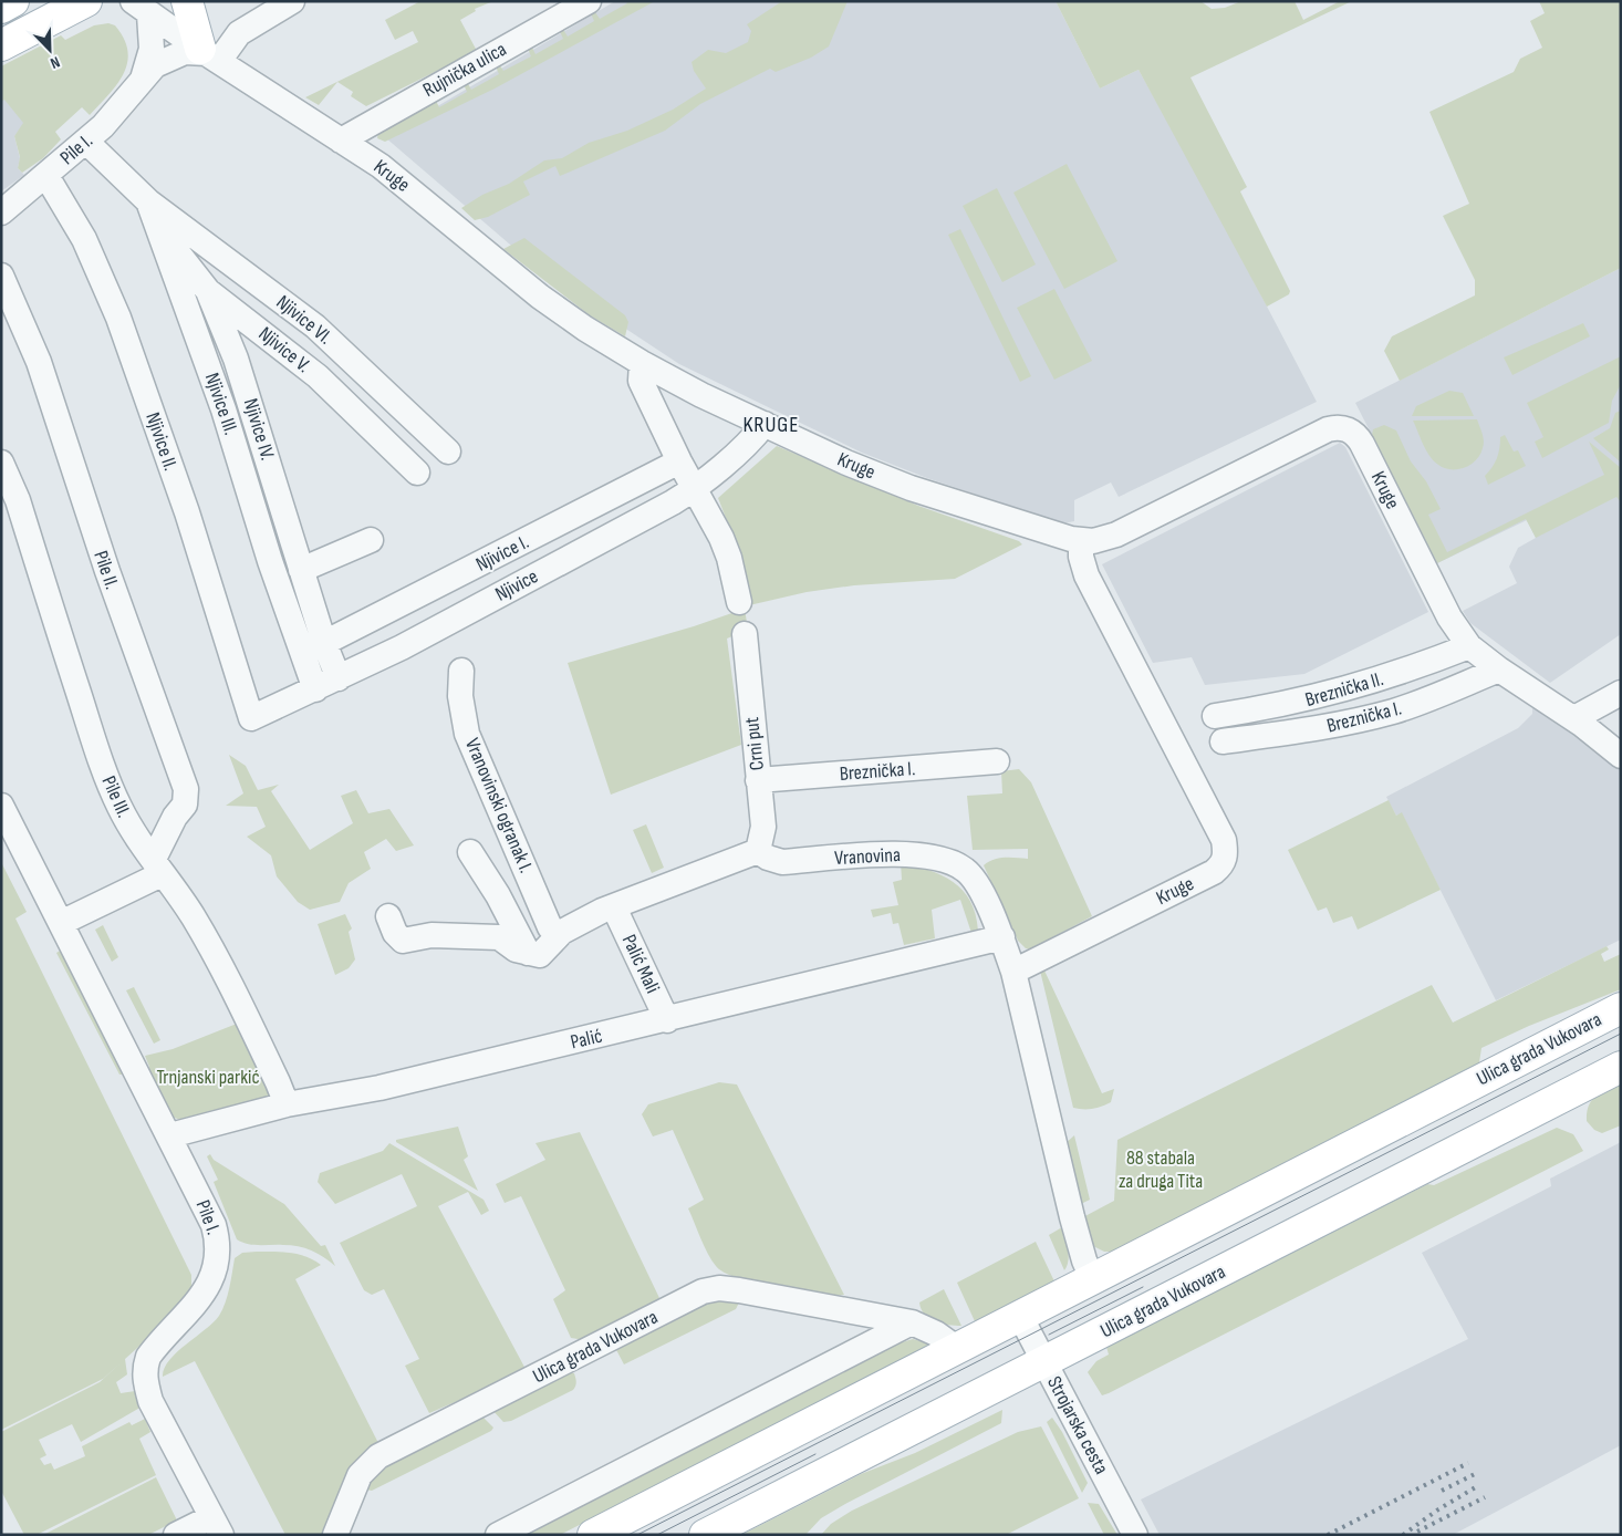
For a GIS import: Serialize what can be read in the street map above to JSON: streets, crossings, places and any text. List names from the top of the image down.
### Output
{
  "streets": {
    "main road": ["Ulica grada Vukovara"],
    "street": [
      "Rujnička ulica",
      "Pile I.",
      "Kruge",
      "Njivice VI.",
      "Njivice V.",
      "Njivice III.",
      "Njivice IV.",
      "Njivice II.",
      "Njivice I.",
      "Pile II.",
      "Njivice",
      "Breznička II.",
      "Breznička I.",
      "Crni put",
      "Pile III.",
      "Vranovinski ogranak I.",
      "Vranovina",
      "Palić Mali",
      "Palić",
      "Strojarska cesta"
    ]
  },
  "crossings": [
    ["Rujnička ulica", "Kruge"],
    ["Pile I.", "Kruge"],
    ["Pile I.", "Njivice III."],
    ["Pile I.", "Njivice II."],
    ["Pile I.", "Palić"],
    ["Kruge", "Njivice"],
    ["Kruge", "Breznička II."],
    ["Kruge", "Breznička I."],
    ["Kruge", "Vranovina"],
    ["Njivice VI.", "Njivice III."],
    ["Njivice V.", "Njivice III."],
    ["Njivice V.", "Njivice IV."],
    ["Njivice III.", "Njivice"],
    ["Njivice IV.", "Njivice I."],
    ["Njivice IV.", "Njivice"],
    ["Njivice II.", "Njivice"],
    ["Pile II.", "Pile III."],
    ["Breznička I.", "Crni put"],
    ["Crni put", "Vranovina"],
    ["Pile III.", "Palić"],
    ["Vranovina", "Palić"],
    ["Vranovina", "Ulica grada Vukovara"],
    ["Palić Mali", "Palić"],
    ["Ulica grada Vukovara", "Strojarska cesta"]
  ],
  "districts": ["KRUGE"],
  "parks": ["Trnjanski parkić", "88 stabala za druga Tita"],
  "north": "bottom right"
}
